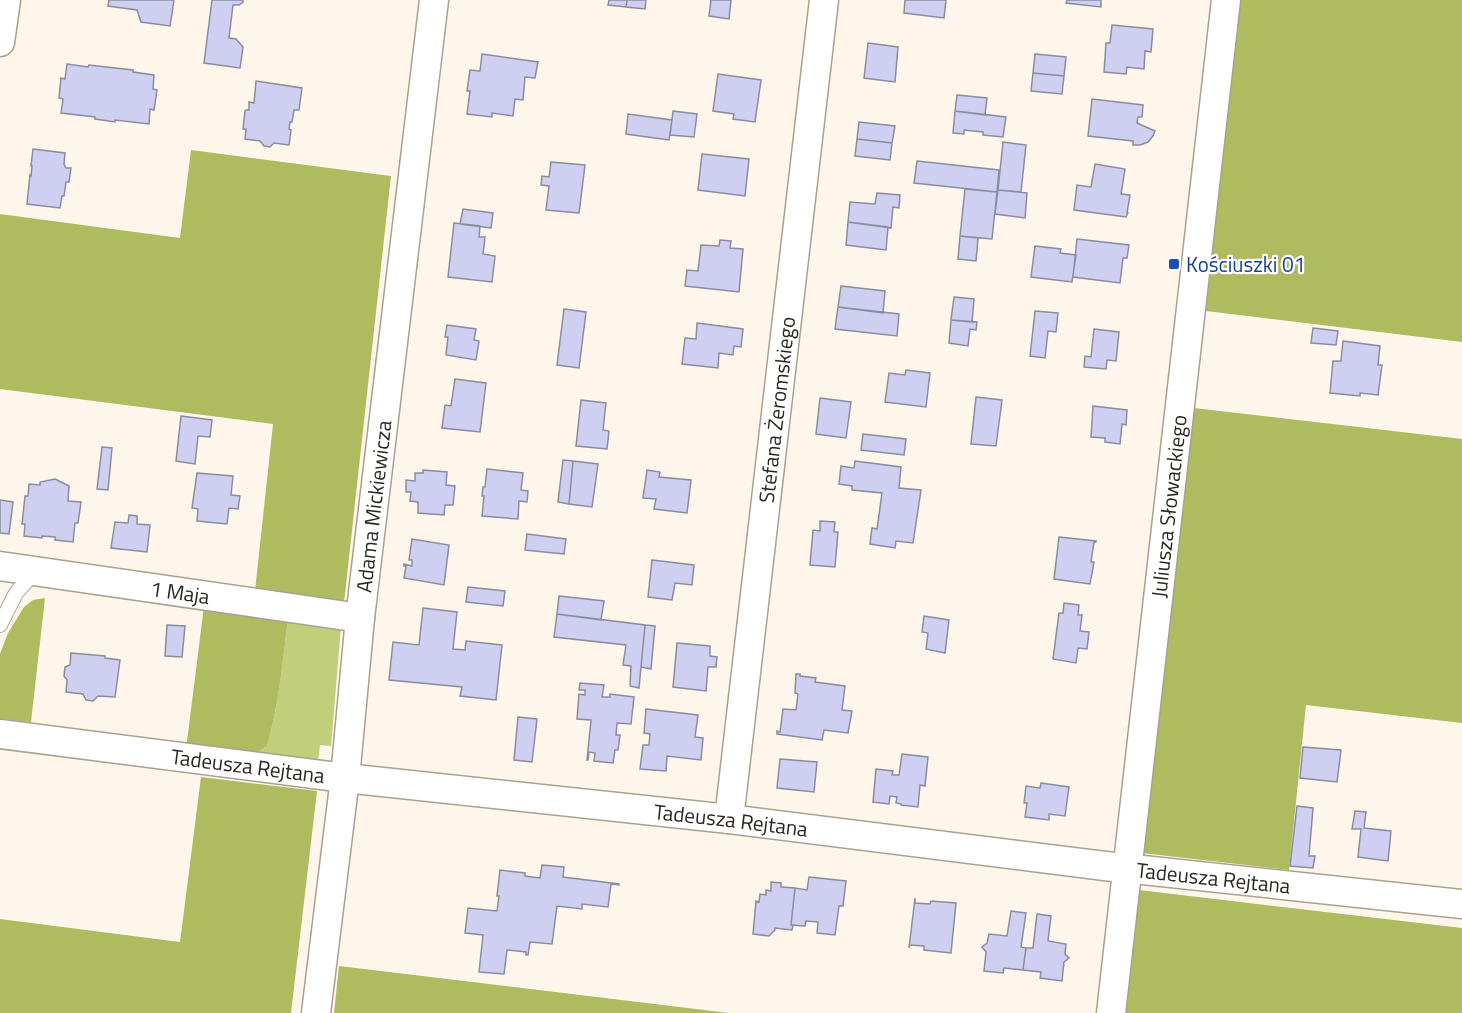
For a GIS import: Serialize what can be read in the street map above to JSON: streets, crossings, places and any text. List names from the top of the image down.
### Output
{
  "streets": {
    "street": [
      "Stefana Żeromskiego",
      "Adama Mickiewicza",
      "Juliusza Słowackiego",
      "1 Maja",
      "Tadeusza Rejtana"
    ]
  },
  "crossings": [
    ["Stefana Żeromskiego", "Tadeusza Rejtana"],
    ["Adama Mickiewicza", "1 Maja"],
    ["Adama Mickiewicza", "Tadeusza Rejtana"],
    ["Juliusza Słowackiego", "Tadeusza Rejtana"]
  ],
  "places": {
    "transit": ["Kościuszki 01"]
  }
}
